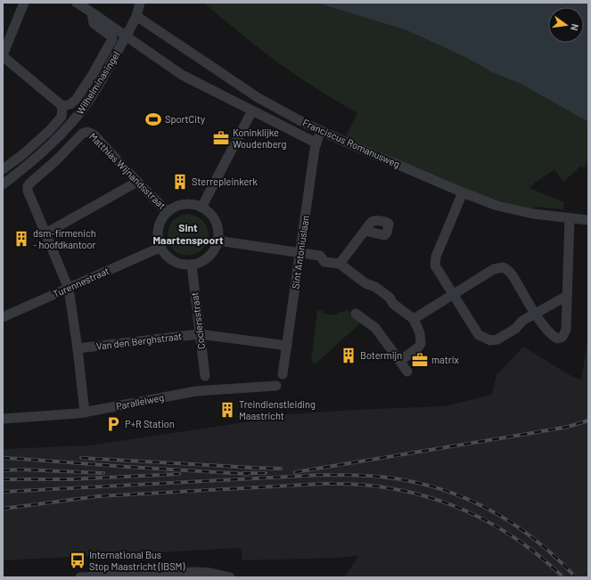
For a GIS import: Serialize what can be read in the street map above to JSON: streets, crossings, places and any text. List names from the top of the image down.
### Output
{
  "streets": {
    "street": [
      "Wilhelminasingel",
      "Franciscus Romanusweg",
      "Matthias Wijnandsstraat",
      "Sint Antoniuslaan",
      "Turennestraat",
      "Coclersstraat",
      "Van den Berghstraat",
      "Parallelweg"
    ]
  },
  "crossings": [
    ["Wilhelminasingel", "Franciscus Romanusweg"],
    ["Franciscus Romanusweg", "Sint Antoniuslaan"],
    ["Matthias Wijnandsstraat", "Turennestraat"],
    ["Matthias Wijnandsstraat", "Coclersstraat"],
    ["Sint Antoniuslaan", "Van den Berghstraat"],
    ["Turennestraat", "Coclersstraat"],
    ["Coclersstraat", "Van den Berghstraat"]
  ],
  "districts": ["Sint Maartenspoort"],
  "places": {
    "sports": ["SportCity"],
    "office": ["Koninklijke Woudenberg", "matrix"],
    "building": [
      "Sterrepleinkerk",
      "dsm-firmenich - hoofdkantoor",
      "Botermijn",
      "Treindienstleiding Maastricht"
    ],
    "parking": ["P+R Station"],
    "bus stop": ["International Bus Stop Maastricht (IBSM)"]
  },
  "north": "right"
}
